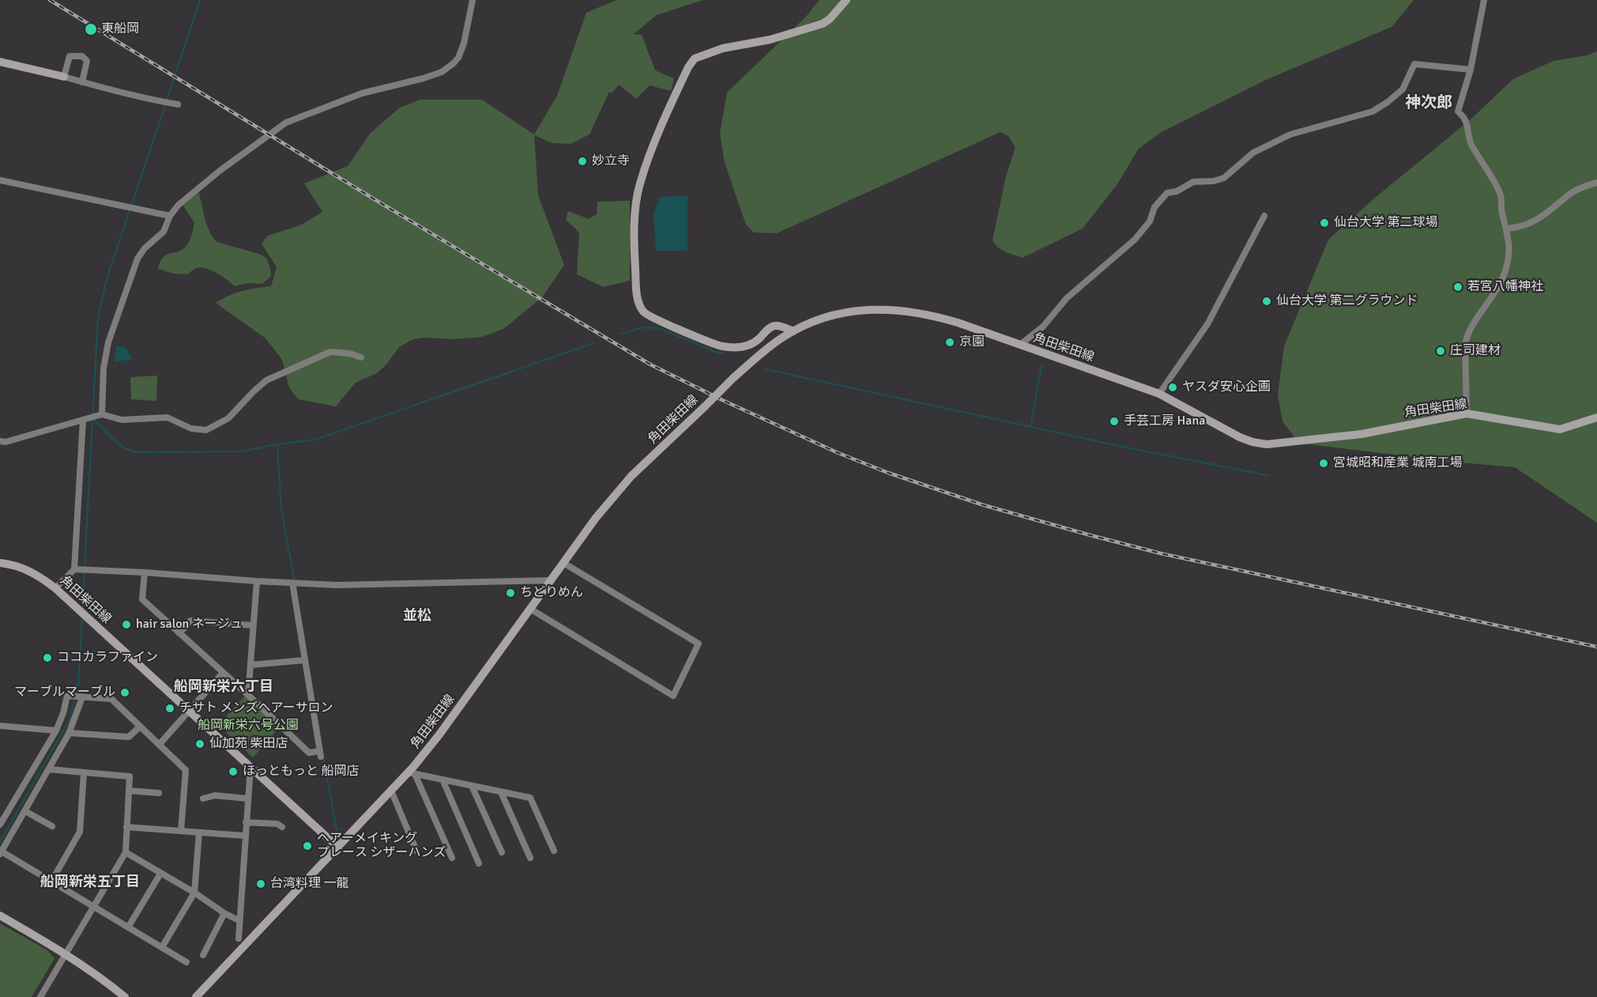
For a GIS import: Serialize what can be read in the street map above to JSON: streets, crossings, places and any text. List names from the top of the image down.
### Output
{
  "streets": {
    "main road": ["角田柴田線"]
  },
  "districts": [
    "神次郎",
    "並松",
    "船岡新栄六丁目",
    "船岡新栄五丁目"
  ],
  "parks": ["船岡新栄六号公園"],
  "places": [
    "東船岡",
    "妙立寺",
    "仙台大学 第二球場",
    "若宮八幡神社",
    "仙台大学 第二グラウンド",
    "京園",
    "庄司建材",
    "ヤスダ安心企画",
    "手芸工房 Hana",
    "宮城昭和産業 城南工場",
    "ちどりめん",
    "hair salon ネージュ",
    "ココカラファイン",
    "マーブルマーブル",
    "チサト メンズヘアーサロン",
    "仙加苑 柴田店",
    "ほっともっと 船岡店",
    "ヘアーメイキング プレース シザーハンズ",
    "台湾料理 一龍"
  ]
}
